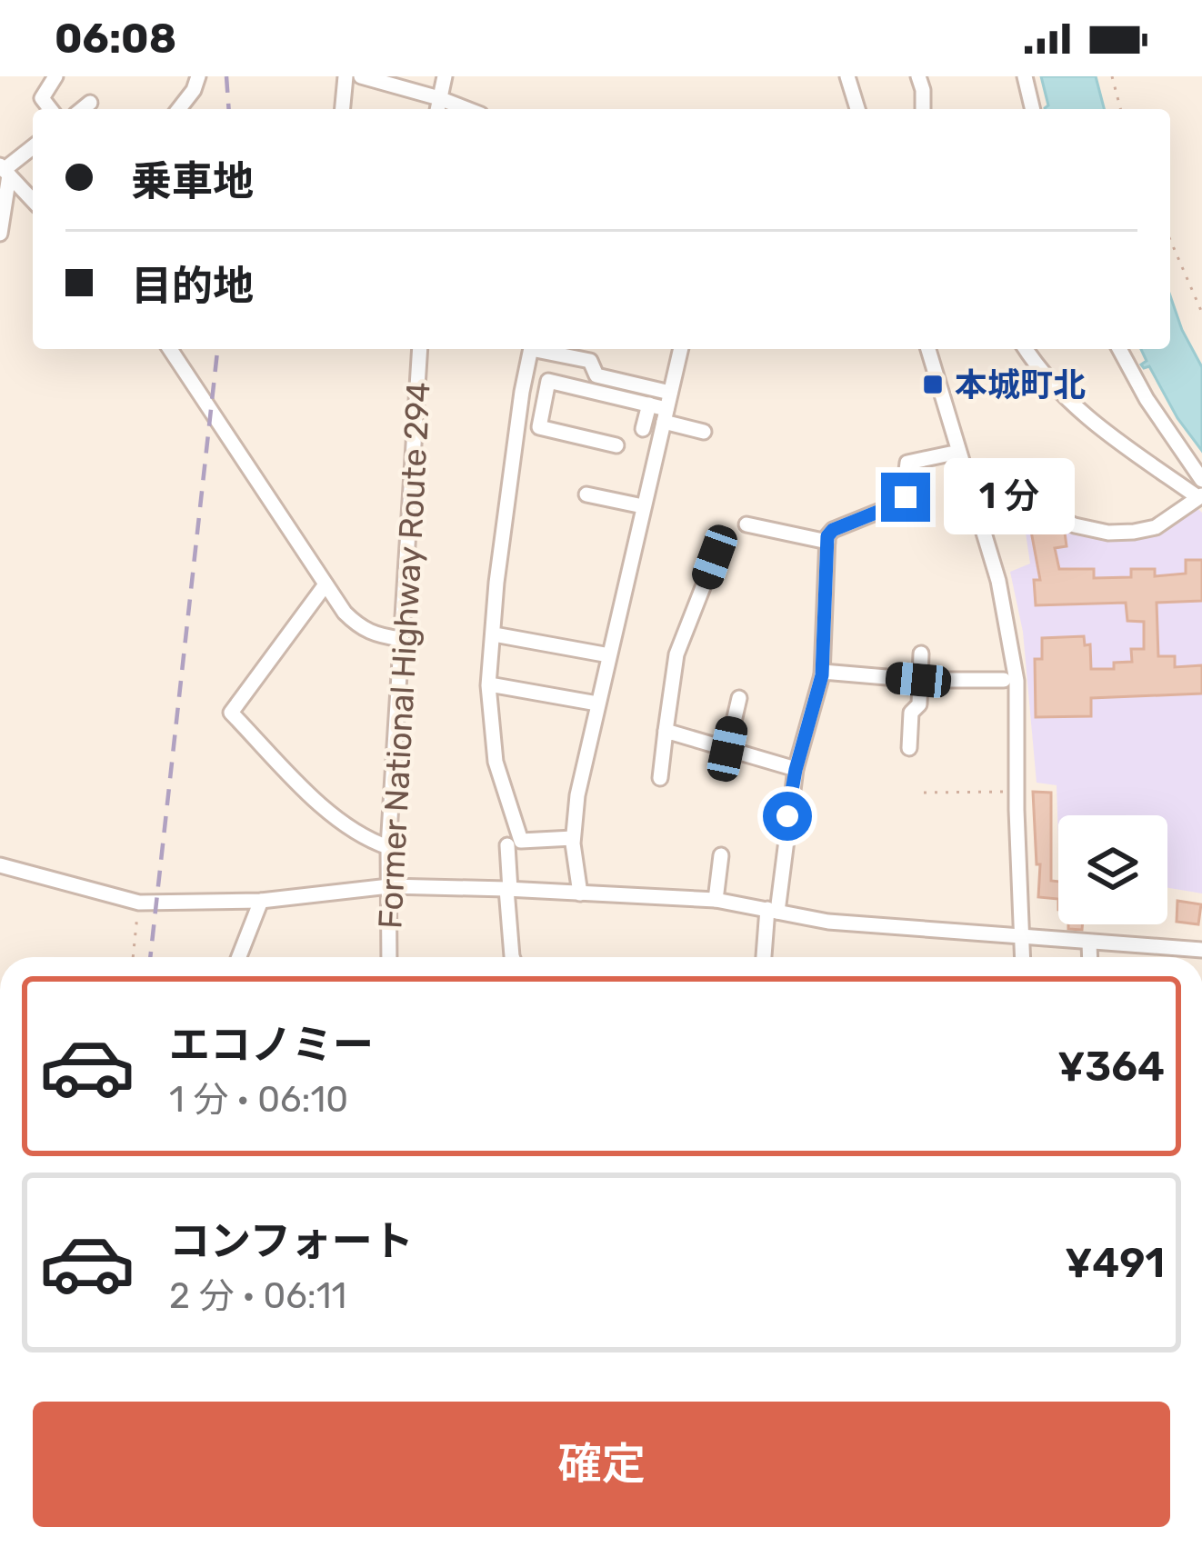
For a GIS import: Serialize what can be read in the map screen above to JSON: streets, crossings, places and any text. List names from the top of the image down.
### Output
{
  "streets": {
    "street": ["Former National Highway Route 294"]
  },
  "places": {
    "transit": ["本城町北"]
  },
  "page": {
    "status": "06:08",
    "banner": ["乗車地", "目的地"],
    "bubble": "1 分",
    "list": [
      {
        "name": "エコノミー",
        "note": "1 分 · 06:10",
        "value": "¥364"
      },
      {
        "name": "コンフォート",
        "note": "2 分 · 06:11",
        "value": "¥491"
      }
    ],
    "buttons": "確定"
  }
}
